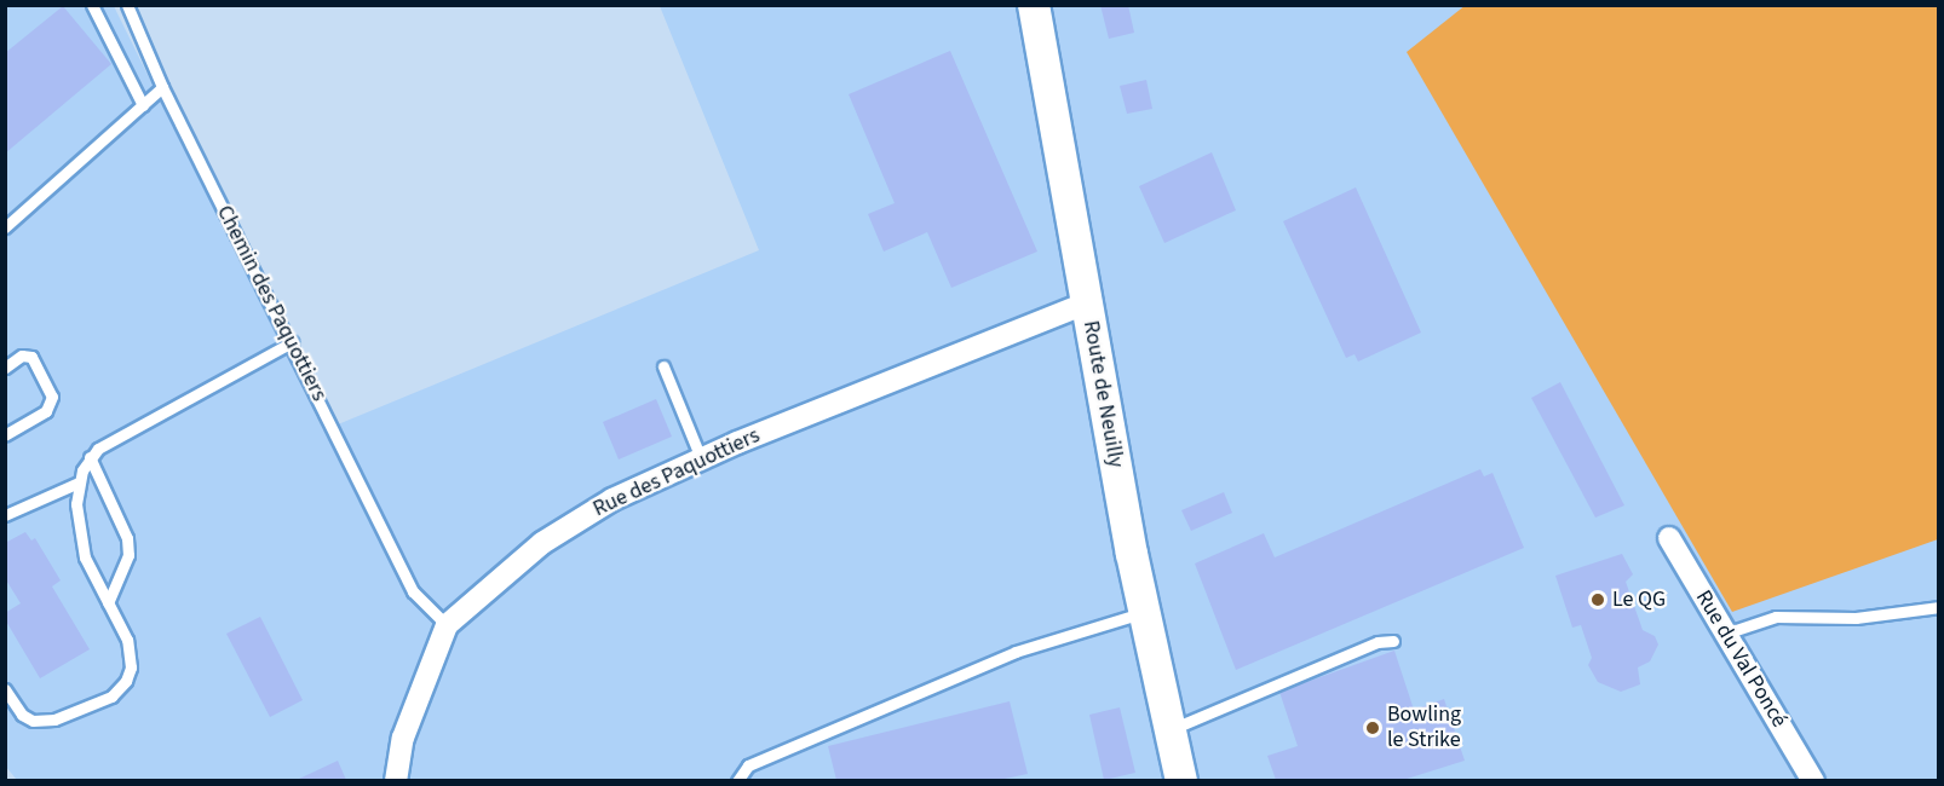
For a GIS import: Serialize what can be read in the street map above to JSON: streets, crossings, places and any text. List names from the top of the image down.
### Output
{
  "streets": {
    "main road": ["Route de Neuilly"],
    "street": ["Rue des Paquottiers", "Rue du Val Poncé"],
    "lane": ["Chemin des Paquottiers"]
  },
  "crossings": [
    ["Chemin des Paquottiers", "Rue des Paquottiers"],
    ["Route de Neuilly", "Rue des Paquottiers"]
  ],
  "places": ["Le QG", "Bowling le Strike"]
}
